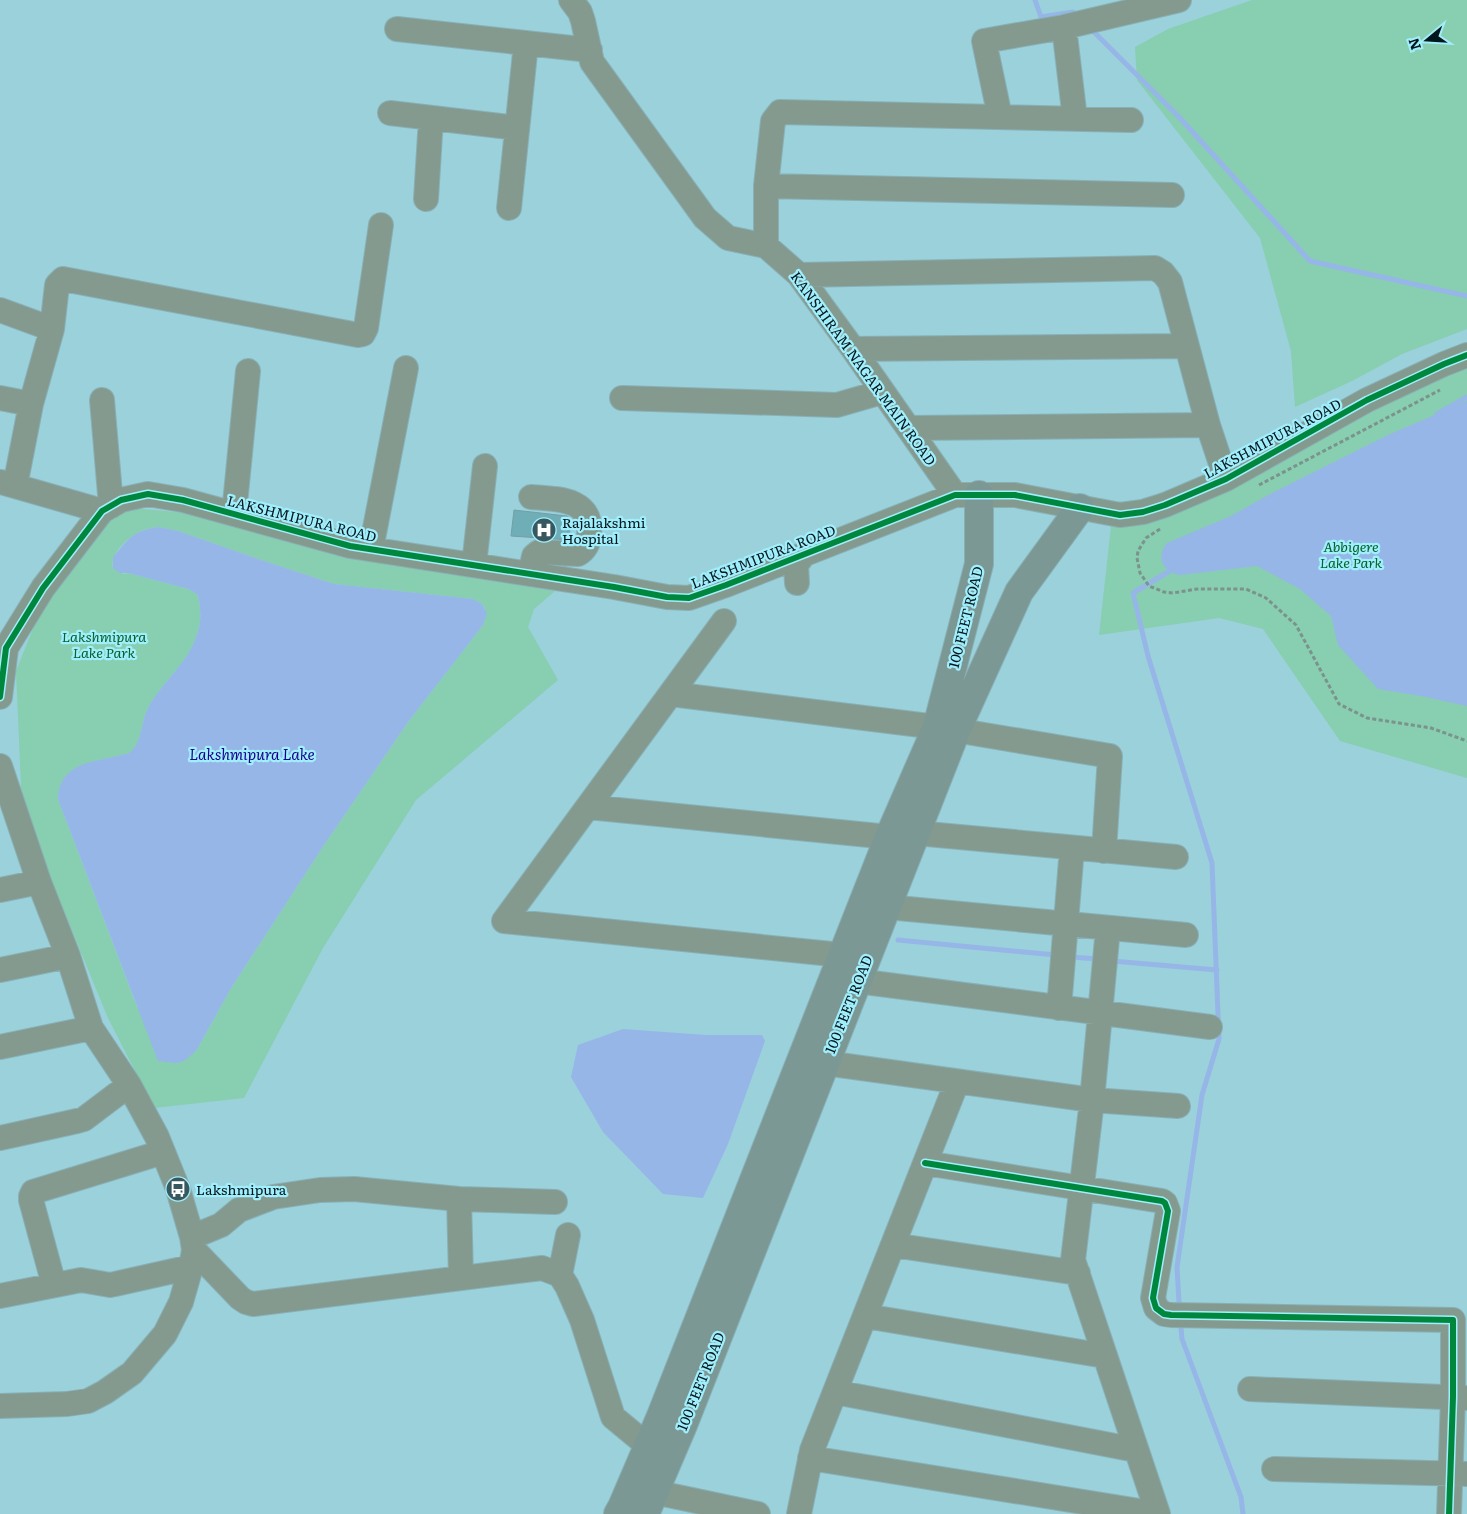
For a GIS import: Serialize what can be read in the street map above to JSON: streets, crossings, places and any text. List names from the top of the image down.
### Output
{
  "streets": {
    "main road": ["100 FEET ROAD"],
    "street": ["KANSHIRAM NAGAR MAIN ROAD", "LAKSHMIPURA ROAD"]
  },
  "crossings": [
    ["KANSHIRAM NAGAR MAIN ROAD", "LAKSHMIPURA ROAD"],
    ["KANSHIRAM NAGAR MAIN ROAD", "100 FEET ROAD"],
    ["LAKSHMIPURA ROAD", "100 FEET ROAD"]
  ],
  "water": ["Lakshmipura Lake"],
  "parks": ["Abbigere Lake Park", "Lakshmipura Lake Park"],
  "places": {
    "hospital": ["Rajalakshmi Hospital"],
    "bus stop": ["Lakshmipura"]
  },
  "north": "left"
}
